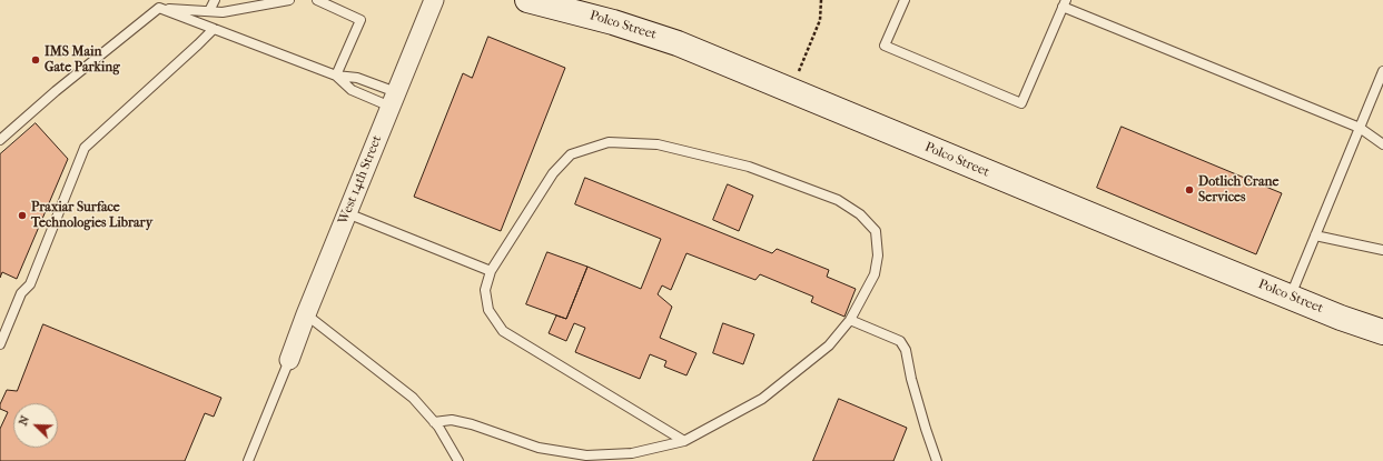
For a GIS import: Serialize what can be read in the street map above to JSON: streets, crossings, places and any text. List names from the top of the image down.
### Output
{
  "streets": {
    "street": ["Polco Street", "West 14th Street"]
  },
  "places": ["IMS Main Gate Parking", "Dotlich Crane Services", "Praxiar Surface Technologies Library"],
  "north": "top left"
}
